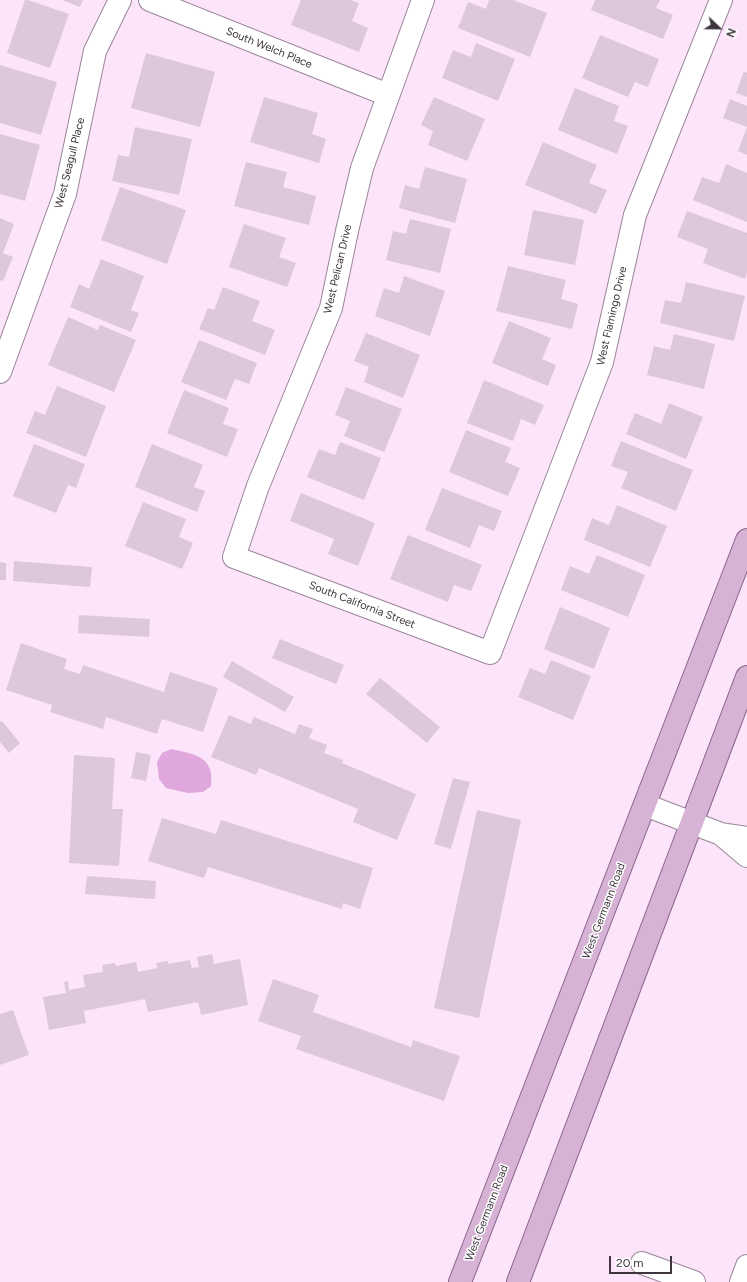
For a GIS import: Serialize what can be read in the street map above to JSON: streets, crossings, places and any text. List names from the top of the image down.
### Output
{
  "streets": {
    "main road": ["West Germann Road"],
    "street": [
      "South Welch Place",
      "West Seagull Place",
      "West Pelican Drive",
      "West Flamingo Drive",
      "South California Street"
    ]
  },
  "crossings": [
    ["South Welch Place", "West Pelican Drive"],
    ["West Pelican Drive", "South California Street"],
    ["West Flamingo Drive", "South California Street"]
  ],
  "scale_bar": "20 m",
  "north": "right"
}
